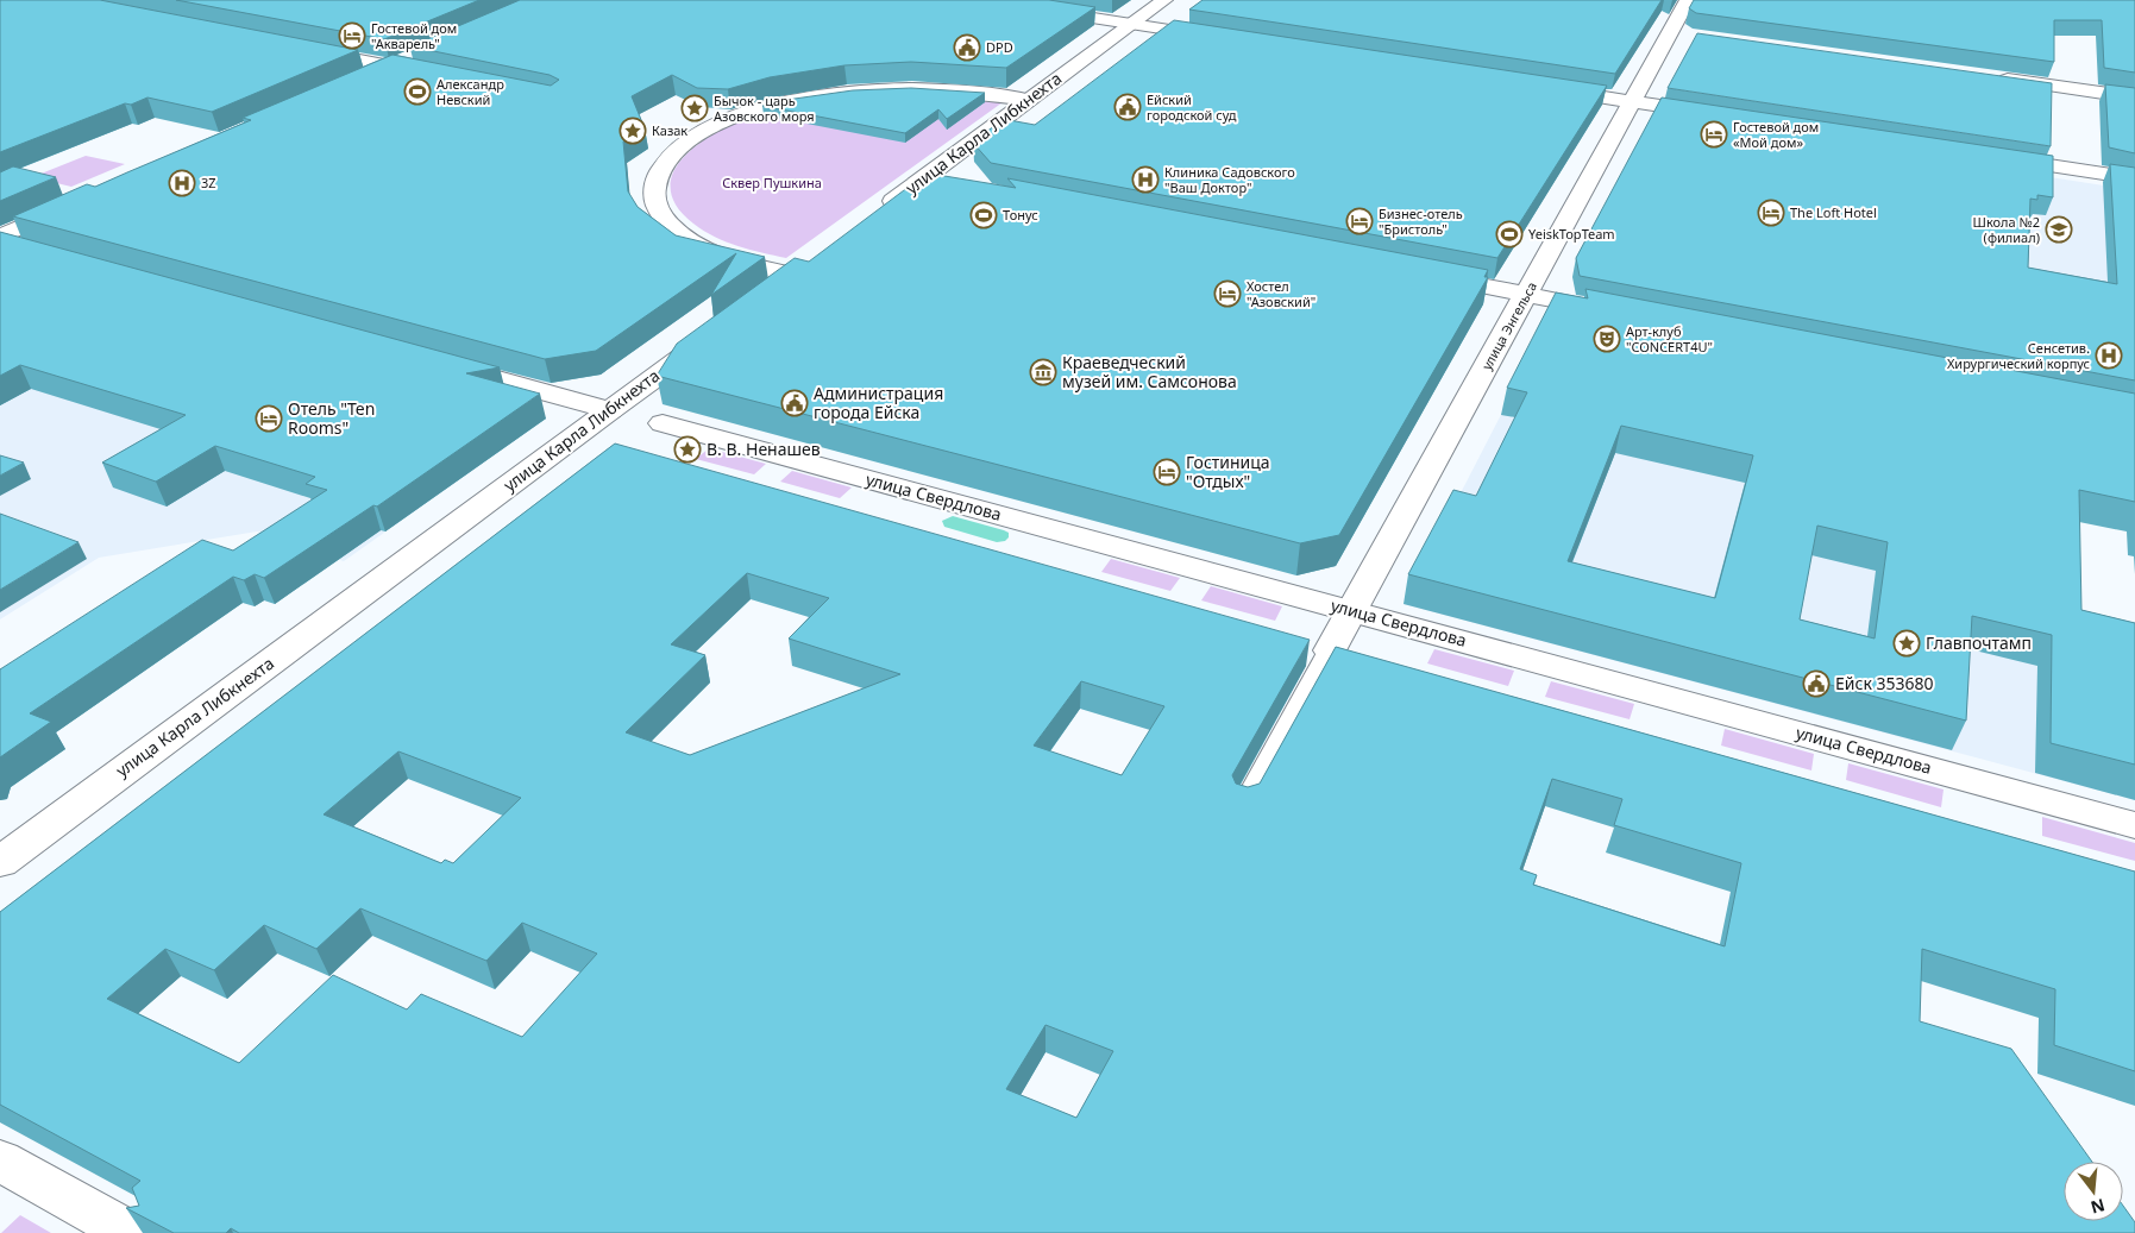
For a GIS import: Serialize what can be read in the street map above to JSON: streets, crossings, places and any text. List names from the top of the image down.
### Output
{
  "streets": {
    "street": ["улица Карла Либкнехта", "улица Энгельса", "улица Свердлова"]
  },
  "crossings": [
    ["улица Энгельса", "улица Свердлова"]
  ],
  "parks": ["Сквер Пушкина"],
  "places": {
    "hotel": [
      "Гостевой дом \"Акварель\"",
      "Гостевой дом «Мой дом»",
      "The Loft Hotel",
      "Бизнес-отель \"Бристоль\"",
      "Хостел \"Азовский\"",
      "Отель \"Ten Rooms\"",
      "Гостиница \"Отдых\""
    ],
    "public building": [
      "DPD",
      "Ейский городской суд",
      "Администрация города Ейска",
      "Ейск 353680"
    ],
    "sports": ["Александр Невский", "Тонус", "YeiskTopTeam"],
    "place": [
      "Бычок - царь Азовского моря",
      "Казак",
      "В. В. Ненашев",
      "Главпочтамп"
    ],
    "hospital": ["Клиника Садовского \"Ваш Доктор\"", "3Z", "Сенсетив. Хирургический корпус"],
    "school or university": ["Школа №2 (филиал)"],
    "theatre": ["Арт-клуб \"CONCERT4U\""],
    "museum": ["Краеведческий музей им. Самсонова"]
  },
  "north": "bottom"
}
